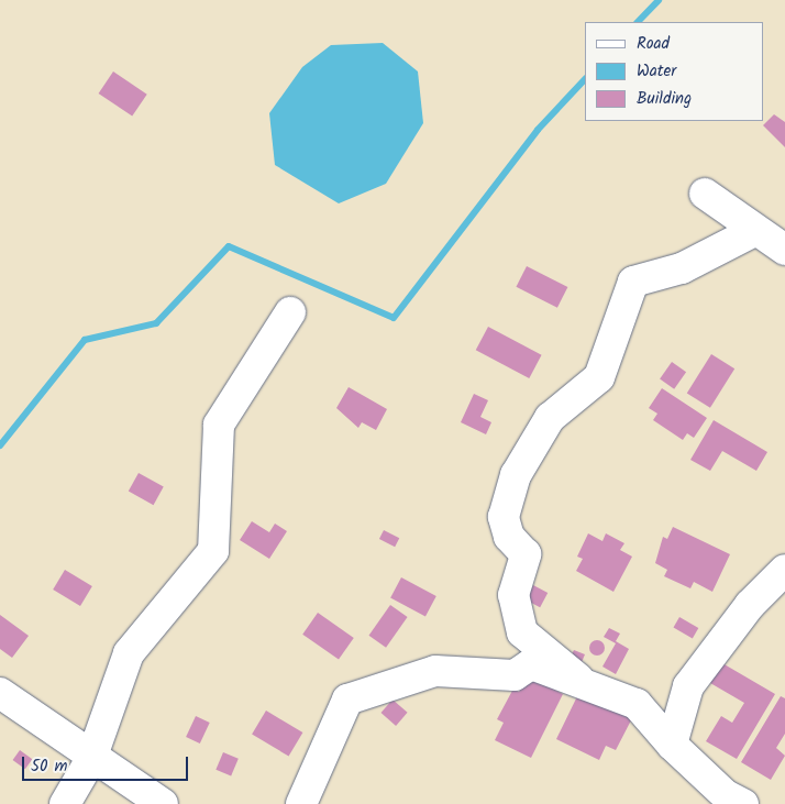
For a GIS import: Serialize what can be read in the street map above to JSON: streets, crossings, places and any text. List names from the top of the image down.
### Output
{
  "legend": ["Road", "Water", "Building"],
  "scale_bar": "50 m"
}
